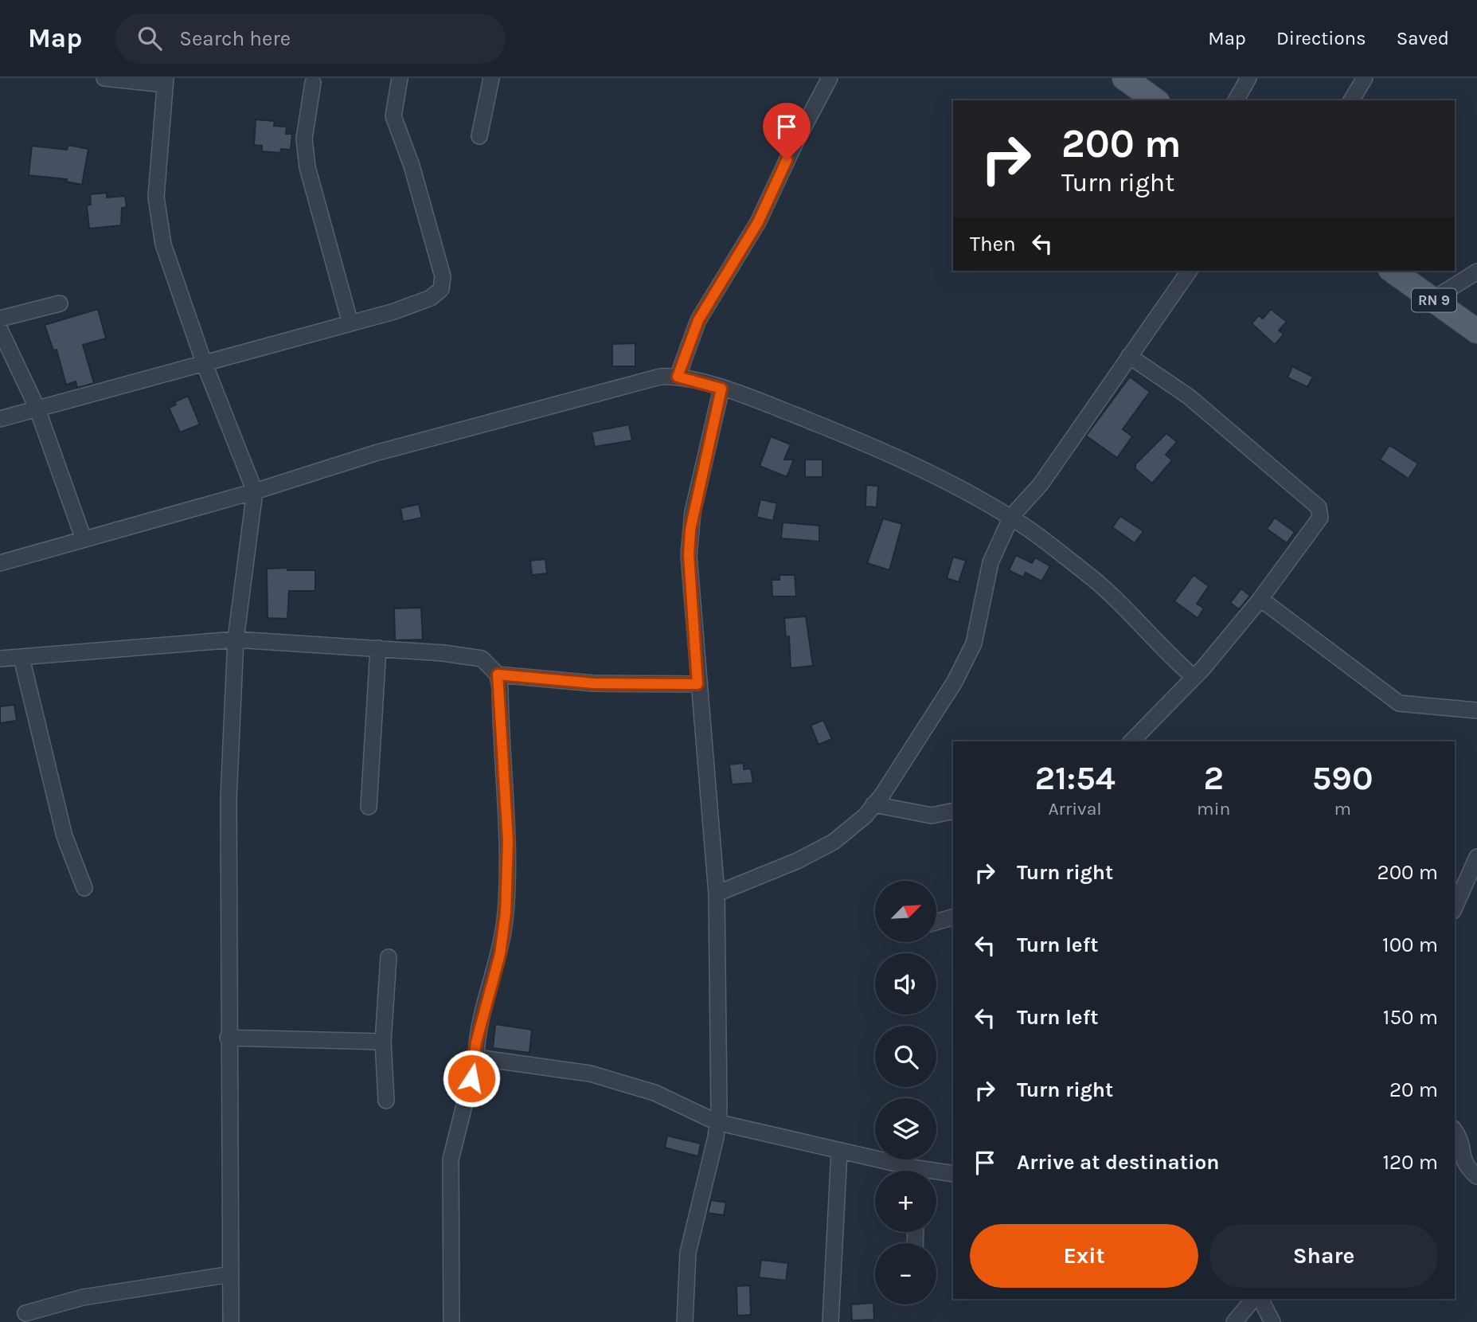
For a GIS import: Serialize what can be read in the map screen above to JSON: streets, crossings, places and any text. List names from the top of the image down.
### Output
{
  "streets": {
    "main road": ["RN 9"]
  },
  "north": "top right",
  "page": {
    "header": "Map",
    "search": "Search here",
    "nav": ["Map", "Directions", "Saved"],
    "turn": ["200 m", "Turn right"],
    "then": "Then",
    "eta": [
      "21:54",
      "Arrival",
      "2",
      "min",
      "590",
      "m"
    ],
    "list": [
      {
        "name": "Turn right",
        "value": "200 m"
      },
      {
        "name": "Turn left",
        "value": "100 m"
      },
      {
        "name": "Turn left",
        "value": "150 m"
      },
      {
        "name": "Turn right",
        "value": "20 m"
      },
      {
        "name": "Arrive at destination",
        "value": "120 m"
      }
    ],
    "map_buttons": ["+", "−"],
    "buttons": ["Exit", "Share"]
  }
}
